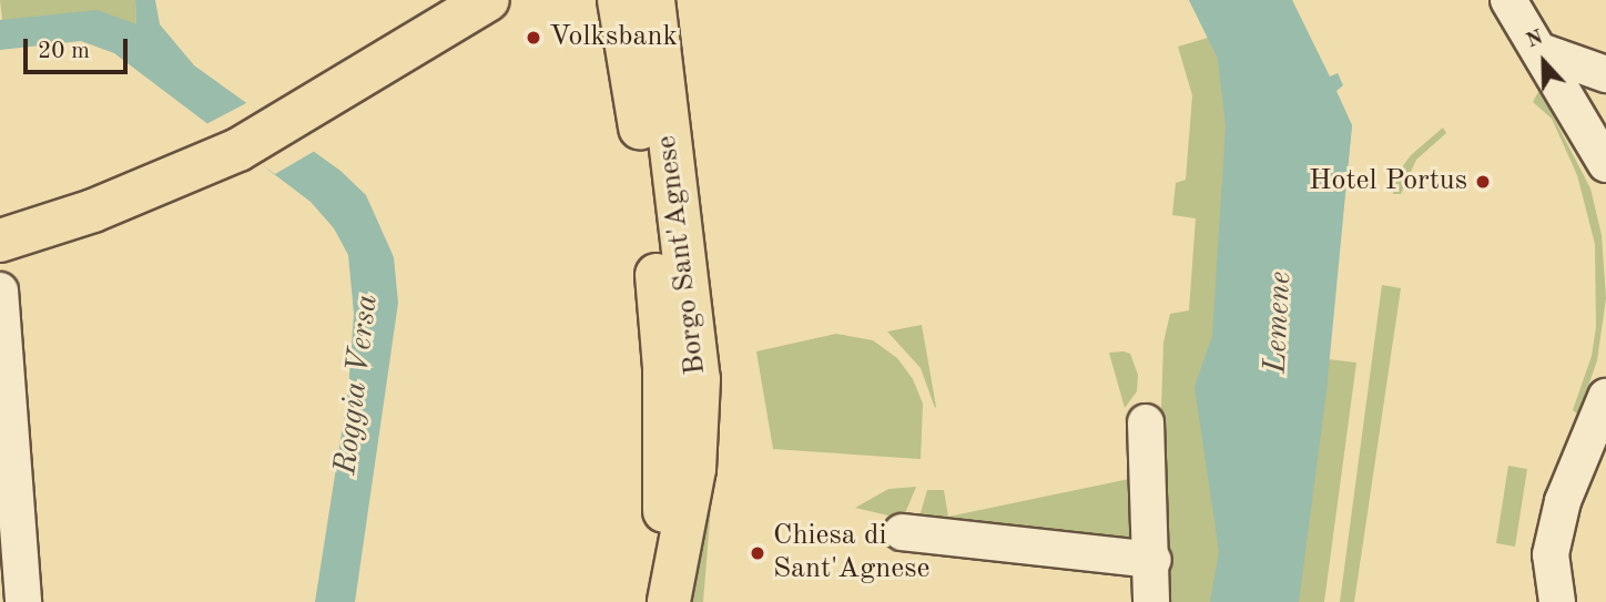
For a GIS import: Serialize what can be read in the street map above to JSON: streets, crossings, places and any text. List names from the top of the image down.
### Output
{
  "streets": {
    "main road": ["Borgo Sant'Agnese"]
  },
  "water": ["Lemene", "Roggia Versa"],
  "places": ["Volksbank", "Hotel Portus", "Chiesa di Sant'Agnese"],
  "scale_bar": "20 m",
  "north": "top"
}
